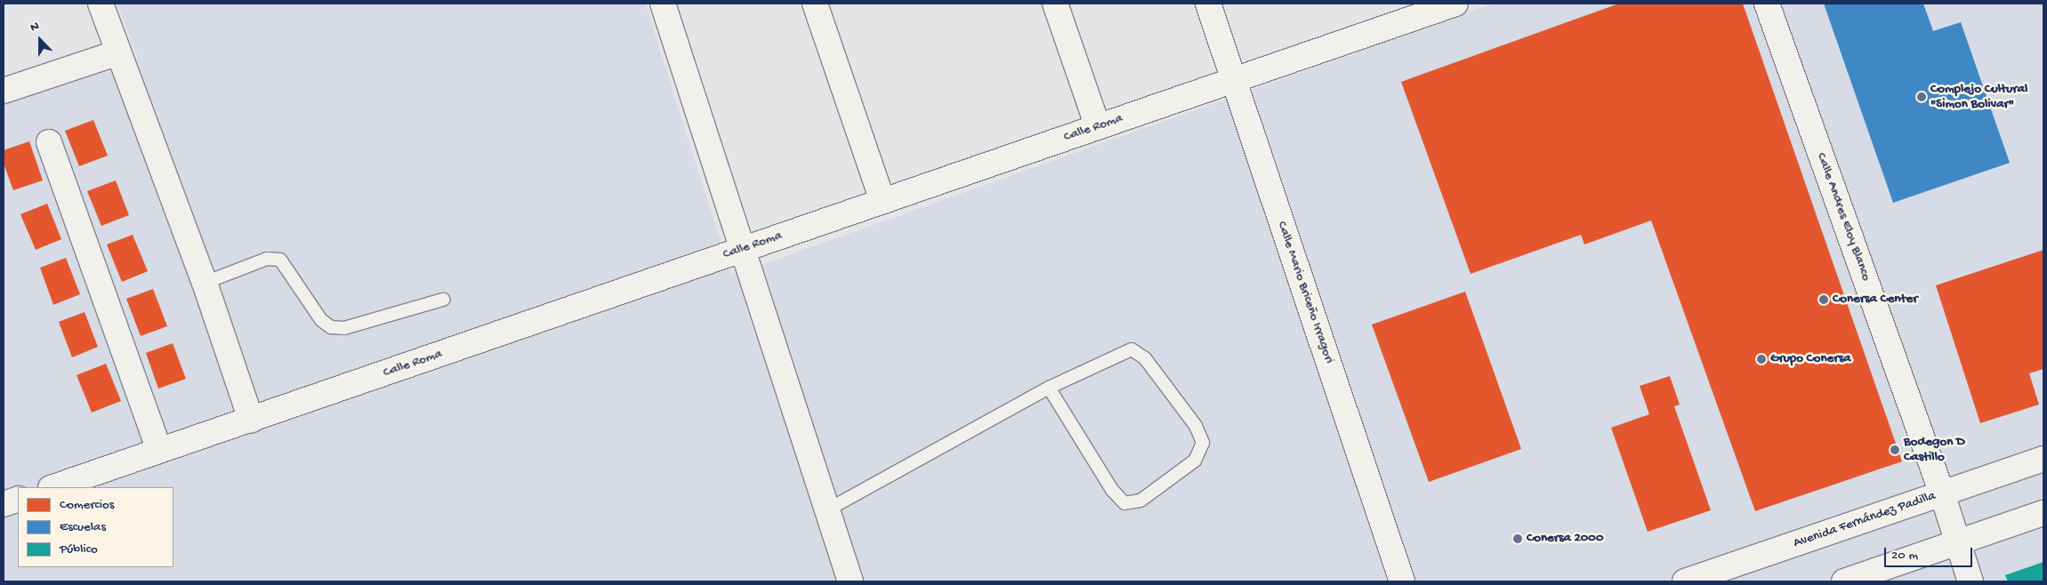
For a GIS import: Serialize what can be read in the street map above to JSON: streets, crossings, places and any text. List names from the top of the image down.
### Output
{
  "streets": {
    "street": [
      "Calle Roma",
      "Calle Andres Eloy Blanco",
      "Calle Mario Briceño Irragori",
      "Avenida Fernández Padilla"
    ]
  },
  "crossings": [
    ["Calle Roma", "Calle Mario Briceño Irragori"],
    ["Calle Andres Eloy Blanco", "Avenida Fernández Padilla"]
  ],
  "places": [
    "Complejo Cultural \"Simon Bolivar\"",
    "Conersa Center",
    "Grupo Conersa",
    "Bodegon D Castillo",
    "Conersa 2000"
  ],
  "legend": ["Comercios", "Escuelas", "Público"],
  "scale_bar": "20 m",
  "north": "top"
}
